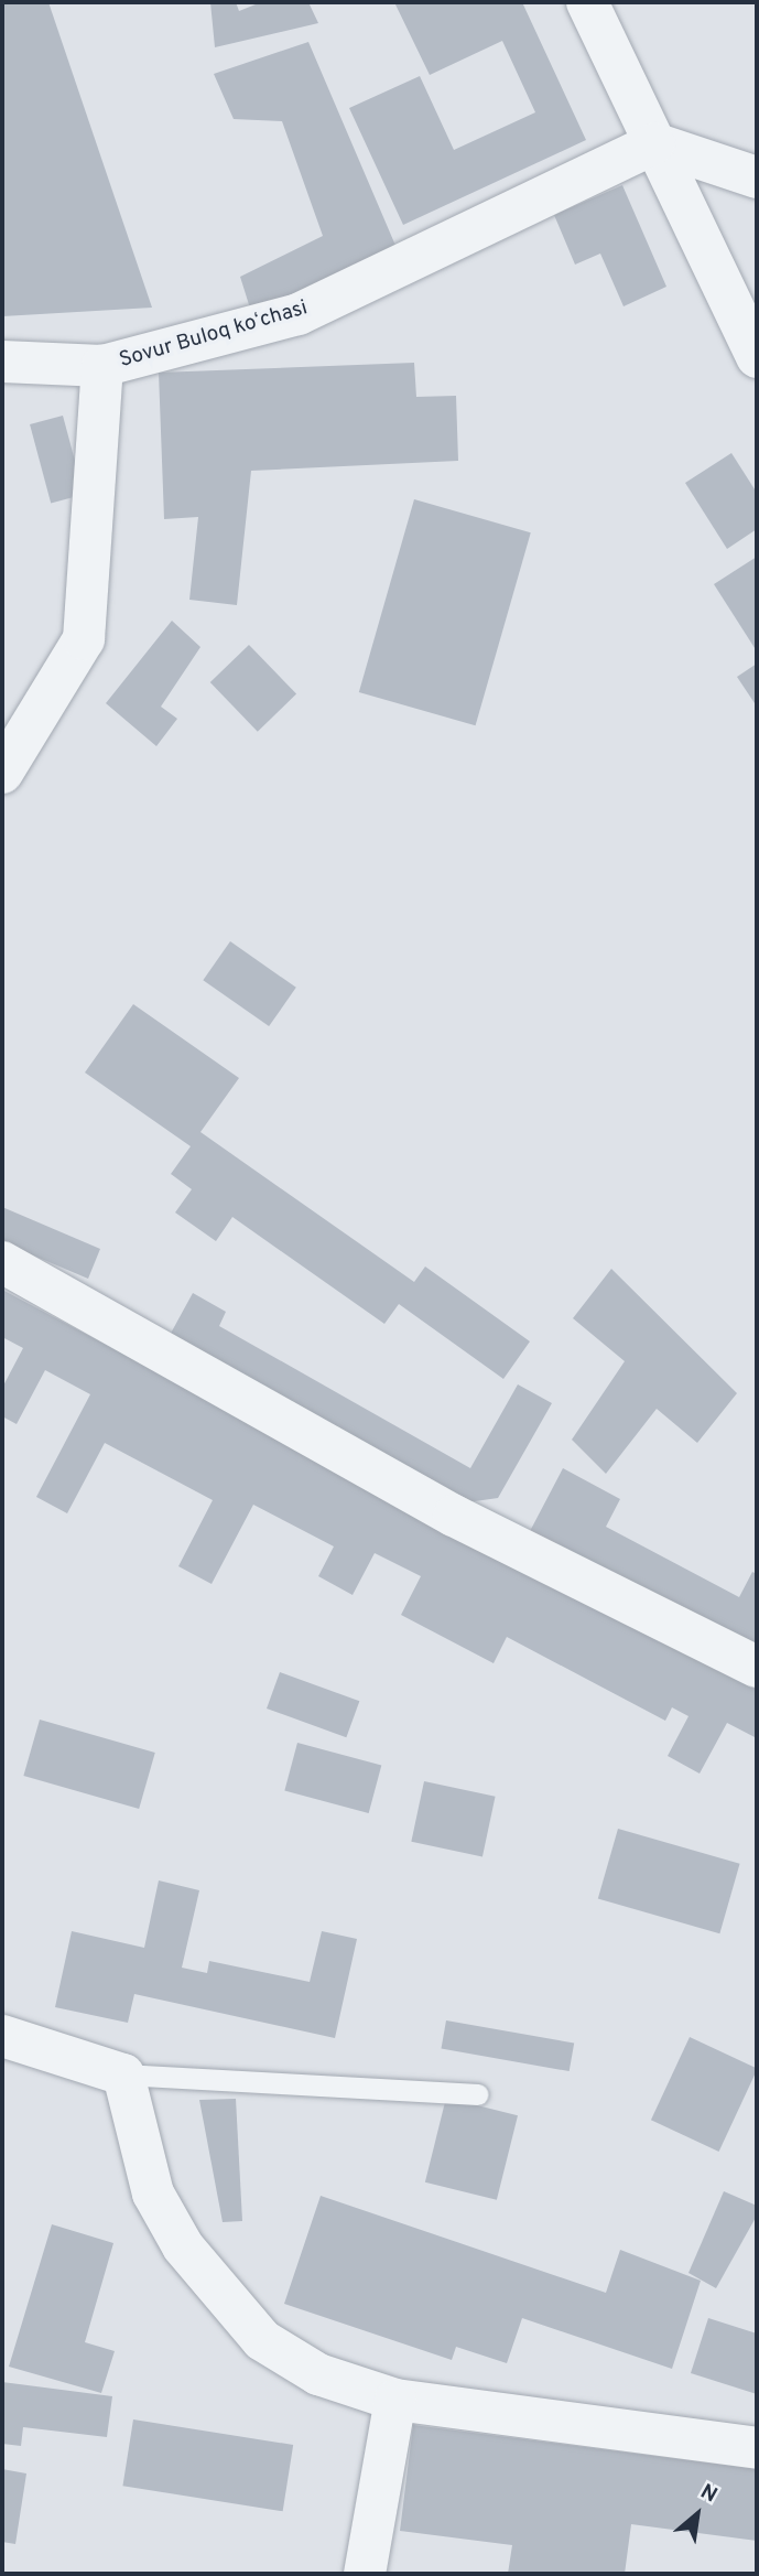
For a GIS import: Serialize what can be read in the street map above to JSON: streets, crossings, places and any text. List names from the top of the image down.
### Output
{
  "streets": {
    "street": ["Sovur Buloq koʻchasi"]
  },
  "north": "top right"
}
